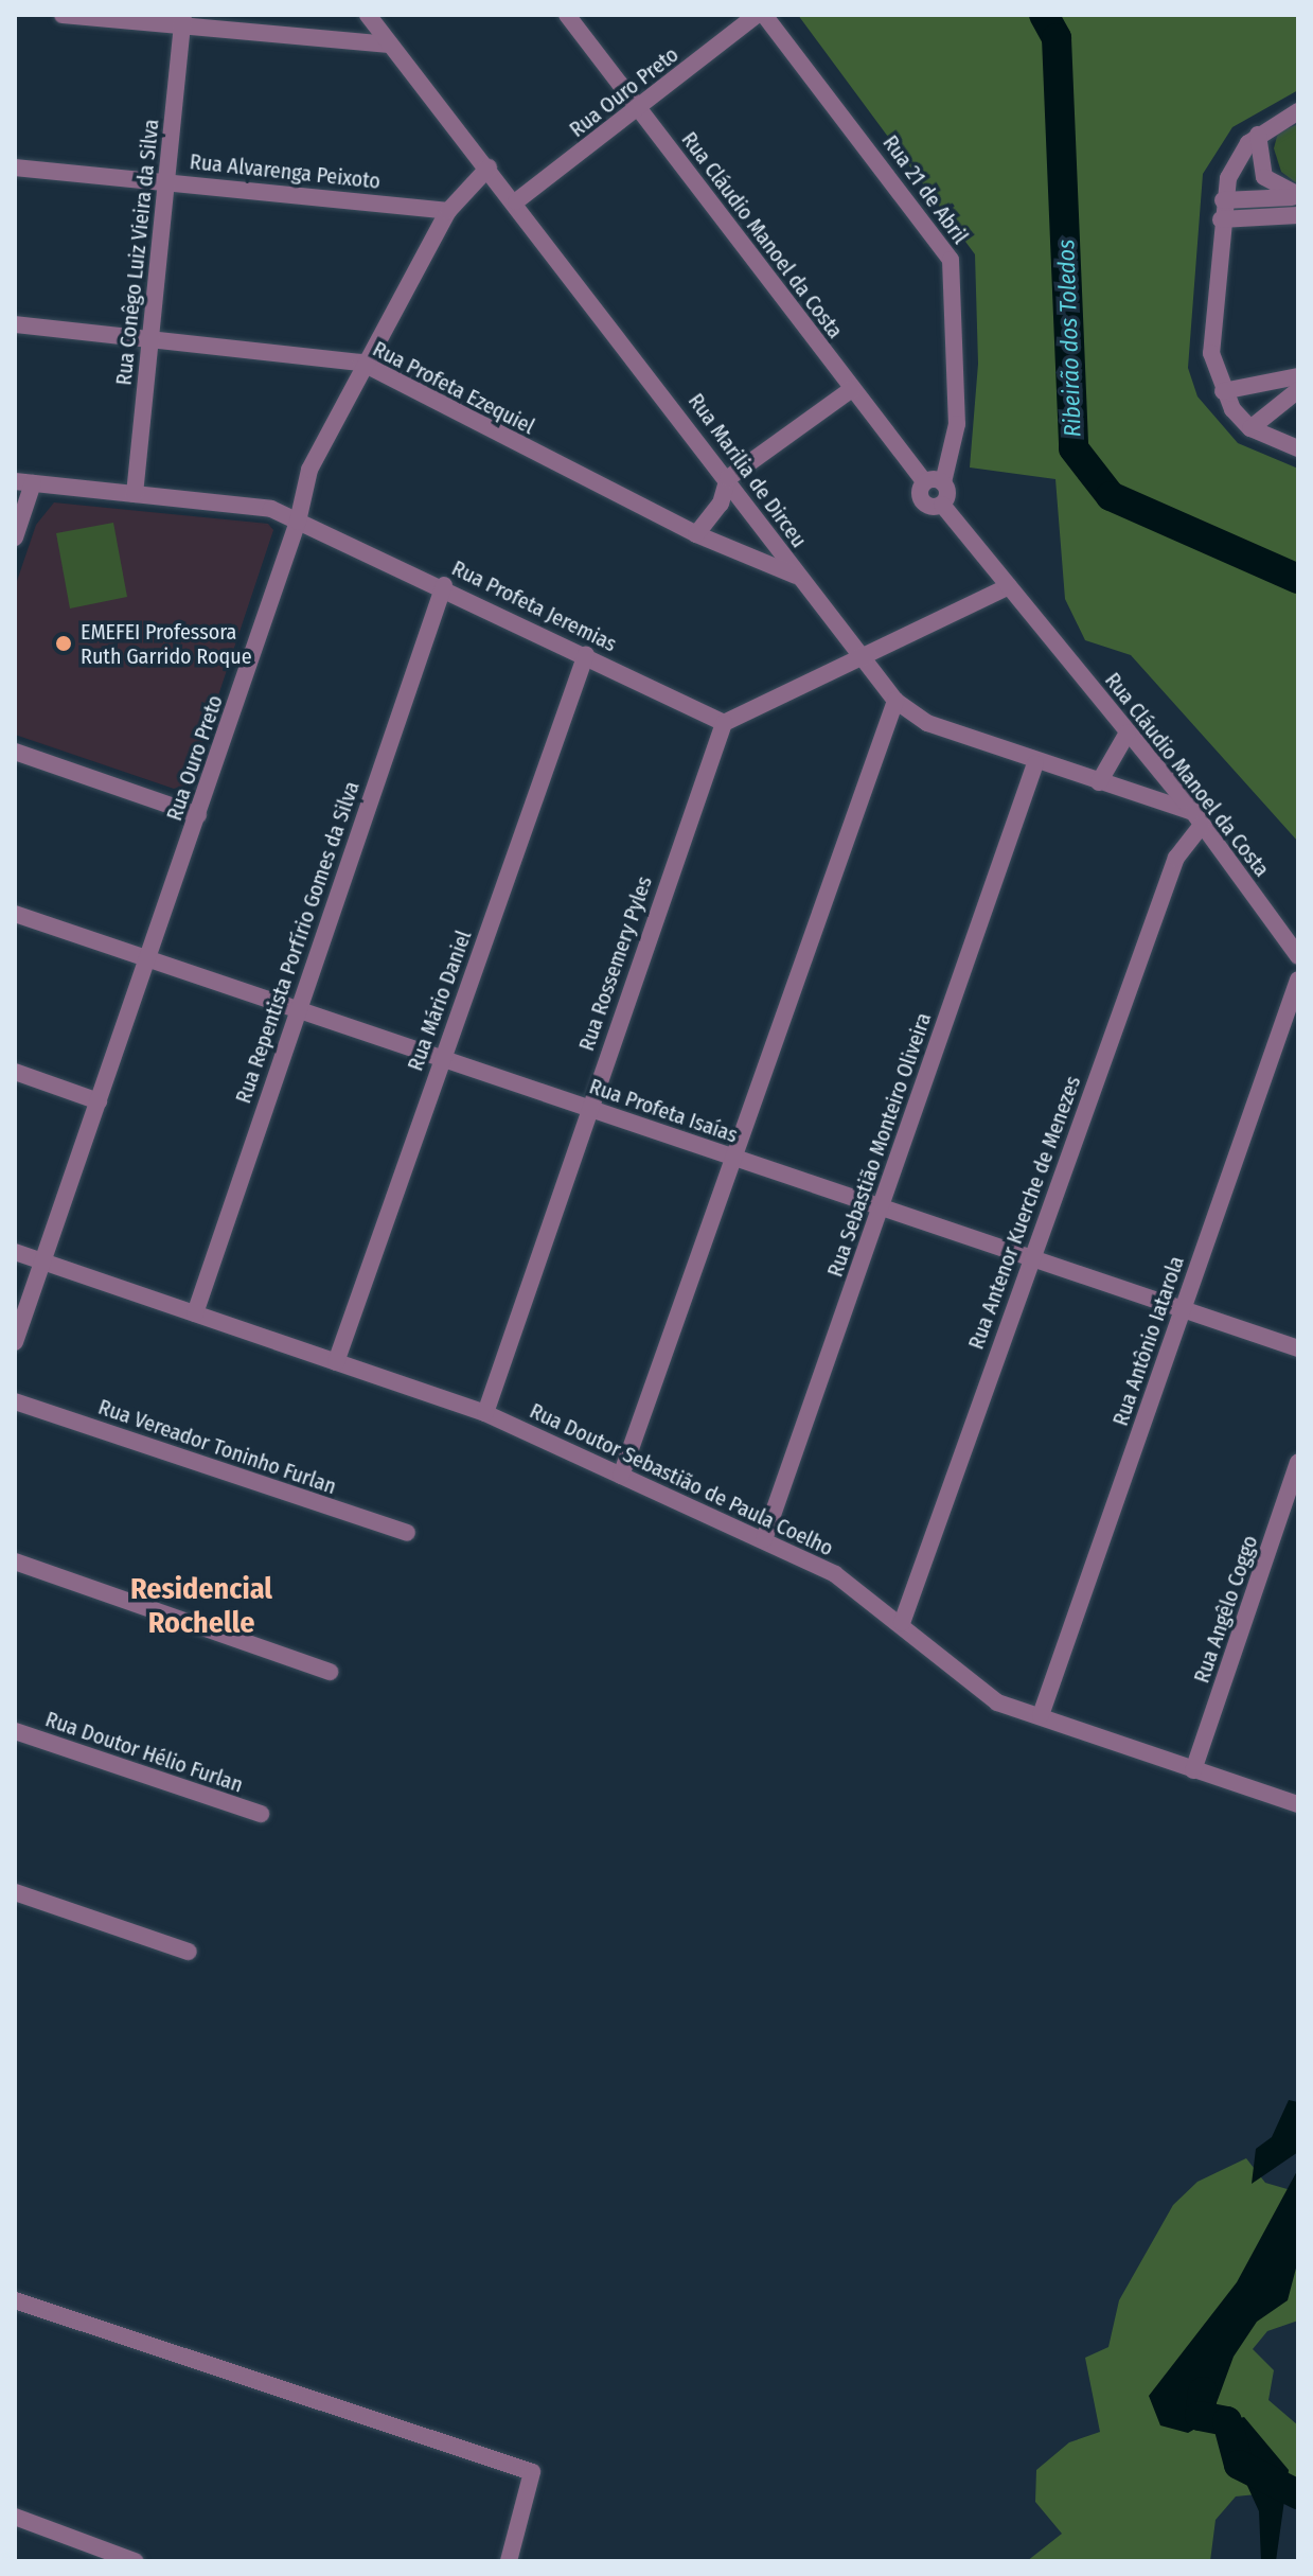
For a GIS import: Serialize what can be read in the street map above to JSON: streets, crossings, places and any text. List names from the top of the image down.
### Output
{
  "streets": {
    "street": [
      "Rua Ouro Preto",
      "Rua Alvarenga Peixoto",
      "Rua 21 de Abril",
      "Rua Cláudio Manoel da Costa",
      "Rua Conêgo Luiz Vieira da Silva",
      "Rua Profeta Ezequiel",
      "Rua Marilia de Dirceu",
      "Rua Profeta Jeremias",
      "Rua Repentista Porfírio Gomes da Silva",
      "Rua Rossemery Pyles",
      "Rua Mário Daniel",
      "Rua Profeta Isaías",
      "Rua Sebastião Monteiro Oliveira",
      "Rua Antenor Kuerche de Menezes",
      "Rua Antônio Iatarola",
      "Rua Vereador Toninho Furlan",
      "Rua Doutor Sebastião de Paula Coelho",
      "Rua Angêlo Coggo",
      "Rua Doutor Hélio Furlan"
    ]
  },
  "crossings": [
    ["Rua Ouro Preto", "Rua Alvarenga Peixoto"],
    ["Rua Ouro Preto", "Rua Cláudio Manoel da Costa"],
    ["Rua Ouro Preto", "Rua Profeta Ezequiel"],
    ["Rua Ouro Preto", "Rua Marilia de Dirceu"],
    ["Rua Ouro Preto", "Rua Profeta Jeremias"],
    ["Rua Ouro Preto", "Rua Profeta Isaías"],
    ["Rua Ouro Preto", "Rua Doutor Sebastião de Paula Coelho"],
    ["Rua Alvarenga Peixoto", "Rua Conêgo Luiz Vieira da Silva"],
    ["Rua 21 de Abril", "Rua Cláudio Manoel da Costa"],
    ["Rua Cláudio Manoel da Costa", "Rua Marilia de Dirceu"],
    ["Rua Cláudio Manoel da Costa", "Rua Antenor Kuerche de Menezes"],
    ["Rua Conêgo Luiz Vieira da Silva", "Rua Profeta Ezequiel"],
    ["Rua Conêgo Luiz Vieira da Silva", "Rua Profeta Jeremias"],
    ["Rua Profeta Ezequiel", "Rua Marilia de Dirceu"],
    ["Rua Marilia de Dirceu", "Rua Sebastião Monteiro Oliveira"],
    ["Rua Marilia de Dirceu", "Rua Antenor Kuerche de Menezes"],
    ["Rua Profeta Jeremias", "Rua Repentista Porfírio Gomes da Silva"],
    ["Rua Profeta Jeremias", "Rua Rossemery Pyles"],
    ["Rua Profeta Jeremias", "Rua Mário Daniel"],
    ["Rua Repentista Porfírio Gomes da Silva", "Rua Profeta Isaías"],
    ["Rua Repentista Porfírio Gomes da Silva", "Rua Doutor Sebastião de Paula Coelho"],
    ["Rua Rossemery Pyles", "Rua Profeta Isaías"],
    ["Rua Rossemery Pyles", "Rua Doutor Sebastião de Paula Coelho"],
    ["Rua Mário Daniel", "Rua Profeta Isaías"],
    ["Rua Mário Daniel", "Rua Doutor Sebastião de Paula Coelho"],
    ["Rua Profeta Isaías", "Rua Sebastião Monteiro Oliveira"],
    ["Rua Profeta Isaías", "Rua Antenor Kuerche de Menezes"],
    ["Rua Profeta Isaías", "Rua Antônio Iatarola"],
    ["Rua Sebastião Monteiro Oliveira", "Rua Doutor Sebastião de Paula Coelho"],
    ["Rua Antenor Kuerche de Menezes", "Rua Doutor Sebastião de Paula Coelho"],
    ["Rua Antônio Iatarola", "Rua Doutor Sebastião de Paula Coelho"],
    ["Rua Doutor Sebastião de Paula Coelho", "Rua Angêlo Coggo"]
  ],
  "districts": ["Residencial Rochelle"],
  "water": ["Ribeirão dos Toledos"],
  "places": ["EMEFEI Professora Ruth Garrido Roque"]
}
